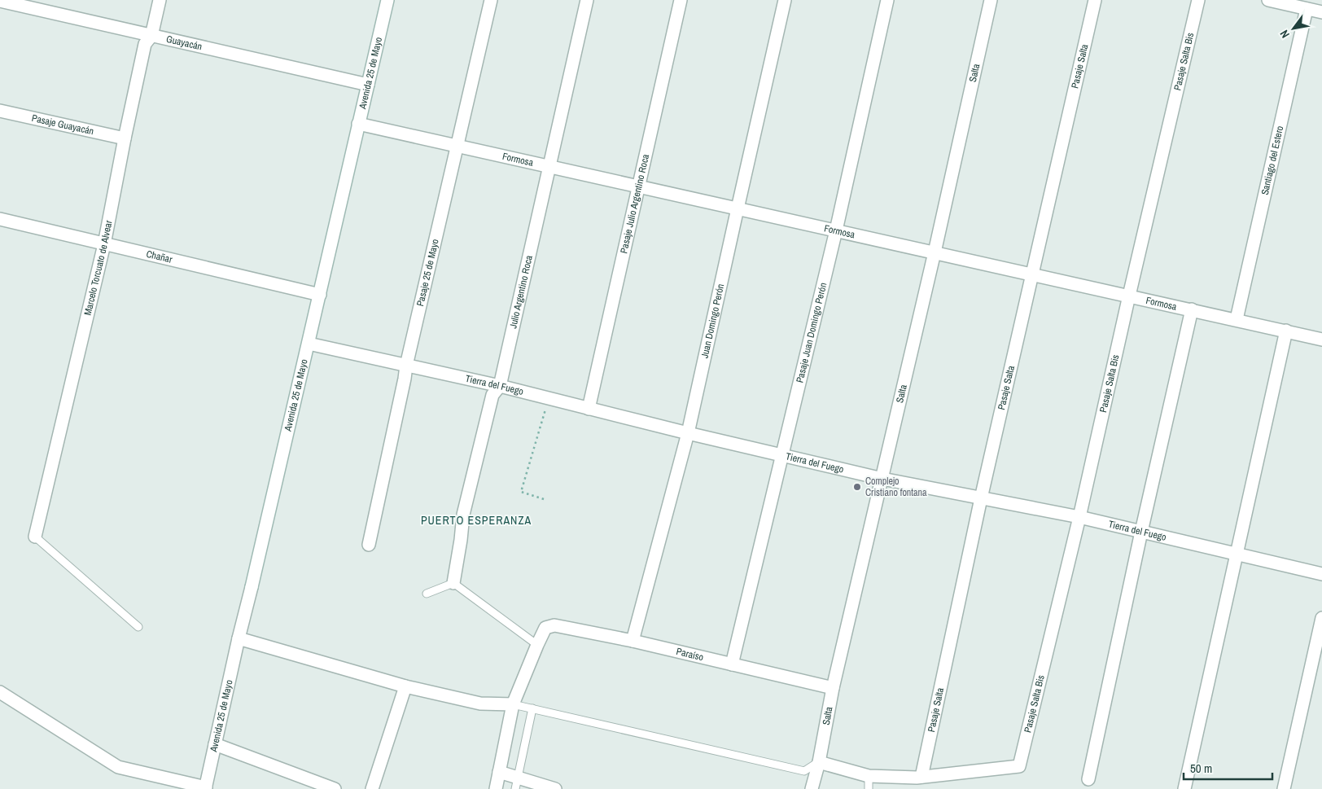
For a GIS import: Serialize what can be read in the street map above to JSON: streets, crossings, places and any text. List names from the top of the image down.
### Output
{
  "streets": {
    "street": [
      "Guayacán",
      "Pasaje Salta Bis",
      "Pasaje Salta",
      "Avenida 25 de Mayo",
      "Salta",
      "Pasaje Guayacán",
      "Formosa",
      "Santiago del Estero",
      "Pasaje Julio Argentino Roca",
      "Chañar",
      "Marcelo Torcuato de Alvear",
      "Pasaje 25 de Mayo",
      "Julio Argentino Roca",
      "Juan Domingo Perón",
      "Pasaje Juan Domingo Perón",
      "Tierra del Fuego",
      "Paraíso"
    ]
  },
  "crossings": [
    ["Guayacán", "Avenida 25 de Mayo"],
    ["Guayacán", "Marcelo Torcuato de Alvear"],
    ["Pasaje Salta Bis", "Pasaje Salta"],
    ["Pasaje Salta Bis", "Formosa"],
    ["Pasaje Salta Bis", "Tierra del Fuego"],
    ["Pasaje Salta", "Formosa"],
    ["Pasaje Salta", "Tierra del Fuego"],
    ["Avenida 25 de Mayo", "Formosa"],
    ["Avenida 25 de Mayo", "Chañar"],
    ["Avenida 25 de Mayo", "Tierra del Fuego"],
    ["Salta", "Formosa"],
    ["Salta", "Tierra del Fuego"],
    ["Salta", "Paraíso"],
    ["Pasaje Guayacán", "Marcelo Torcuato de Alvear"],
    ["Formosa", "Santiago del Estero"],
    ["Formosa", "Pasaje Julio Argentino Roca"],
    ["Formosa", "Pasaje 25 de Mayo"],
    ["Formosa", "Julio Argentino Roca"],
    ["Formosa", "Juan Domingo Perón"],
    ["Formosa", "Pasaje Juan Domingo Perón"],
    ["Pasaje Julio Argentino Roca", "Tierra del Fuego"],
    ["Chañar", "Marcelo Torcuato de Alvear"],
    ["Pasaje 25 de Mayo", "Tierra del Fuego"],
    ["Julio Argentino Roca", "Tierra del Fuego"],
    ["Juan Domingo Perón", "Tierra del Fuego"],
    ["Juan Domingo Perón", "Paraíso"],
    ["Pasaje Juan Domingo Perón", "Tierra del Fuego"],
    ["Pasaje Juan Domingo Perón", "Paraíso"]
  ],
  "districts": ["PUERTO ESPERANZA"],
  "places": ["Complejo Cristiano fontana"],
  "scale_bar": "50 m",
  "north": "bottom left"
}
